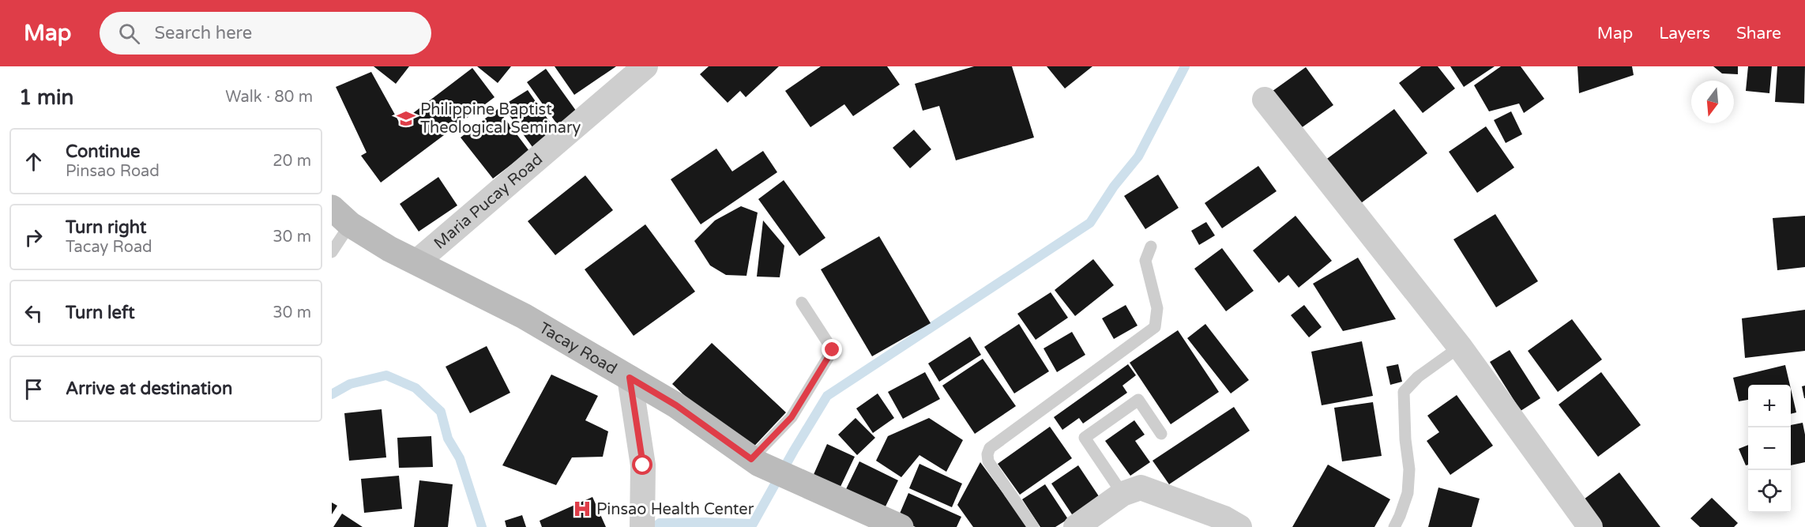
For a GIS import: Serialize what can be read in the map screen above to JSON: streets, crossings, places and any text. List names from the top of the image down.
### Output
{
  "streets": {
    "main road": ["Tacay Road"],
    "street": ["Maria Pucay Road"]
  },
  "crossings": [
    ["Maria Pucay Road", "Tacay Road"]
  ],
  "places": {
    "school or university": ["Philippine Baptist Theological Seminary"],
    "hospital": ["Pinsao Health Center"]
  },
  "north": "bottom",
  "page": {
    "header": "Map",
    "search": "Search here",
    "nav": ["Map", "Layers", "Share"],
    "heading": ["1 min", "Walk · 80 m"],
    "list": [
      ["Continue", "Pinsao Road", "20 m"],
      ["Turn right", "Tacay Road", "30 m"],
      ["Turn left", "30 m"],
      "Arrive at destination"
    ],
    "map_buttons": ["+", "−"]
  }
}
